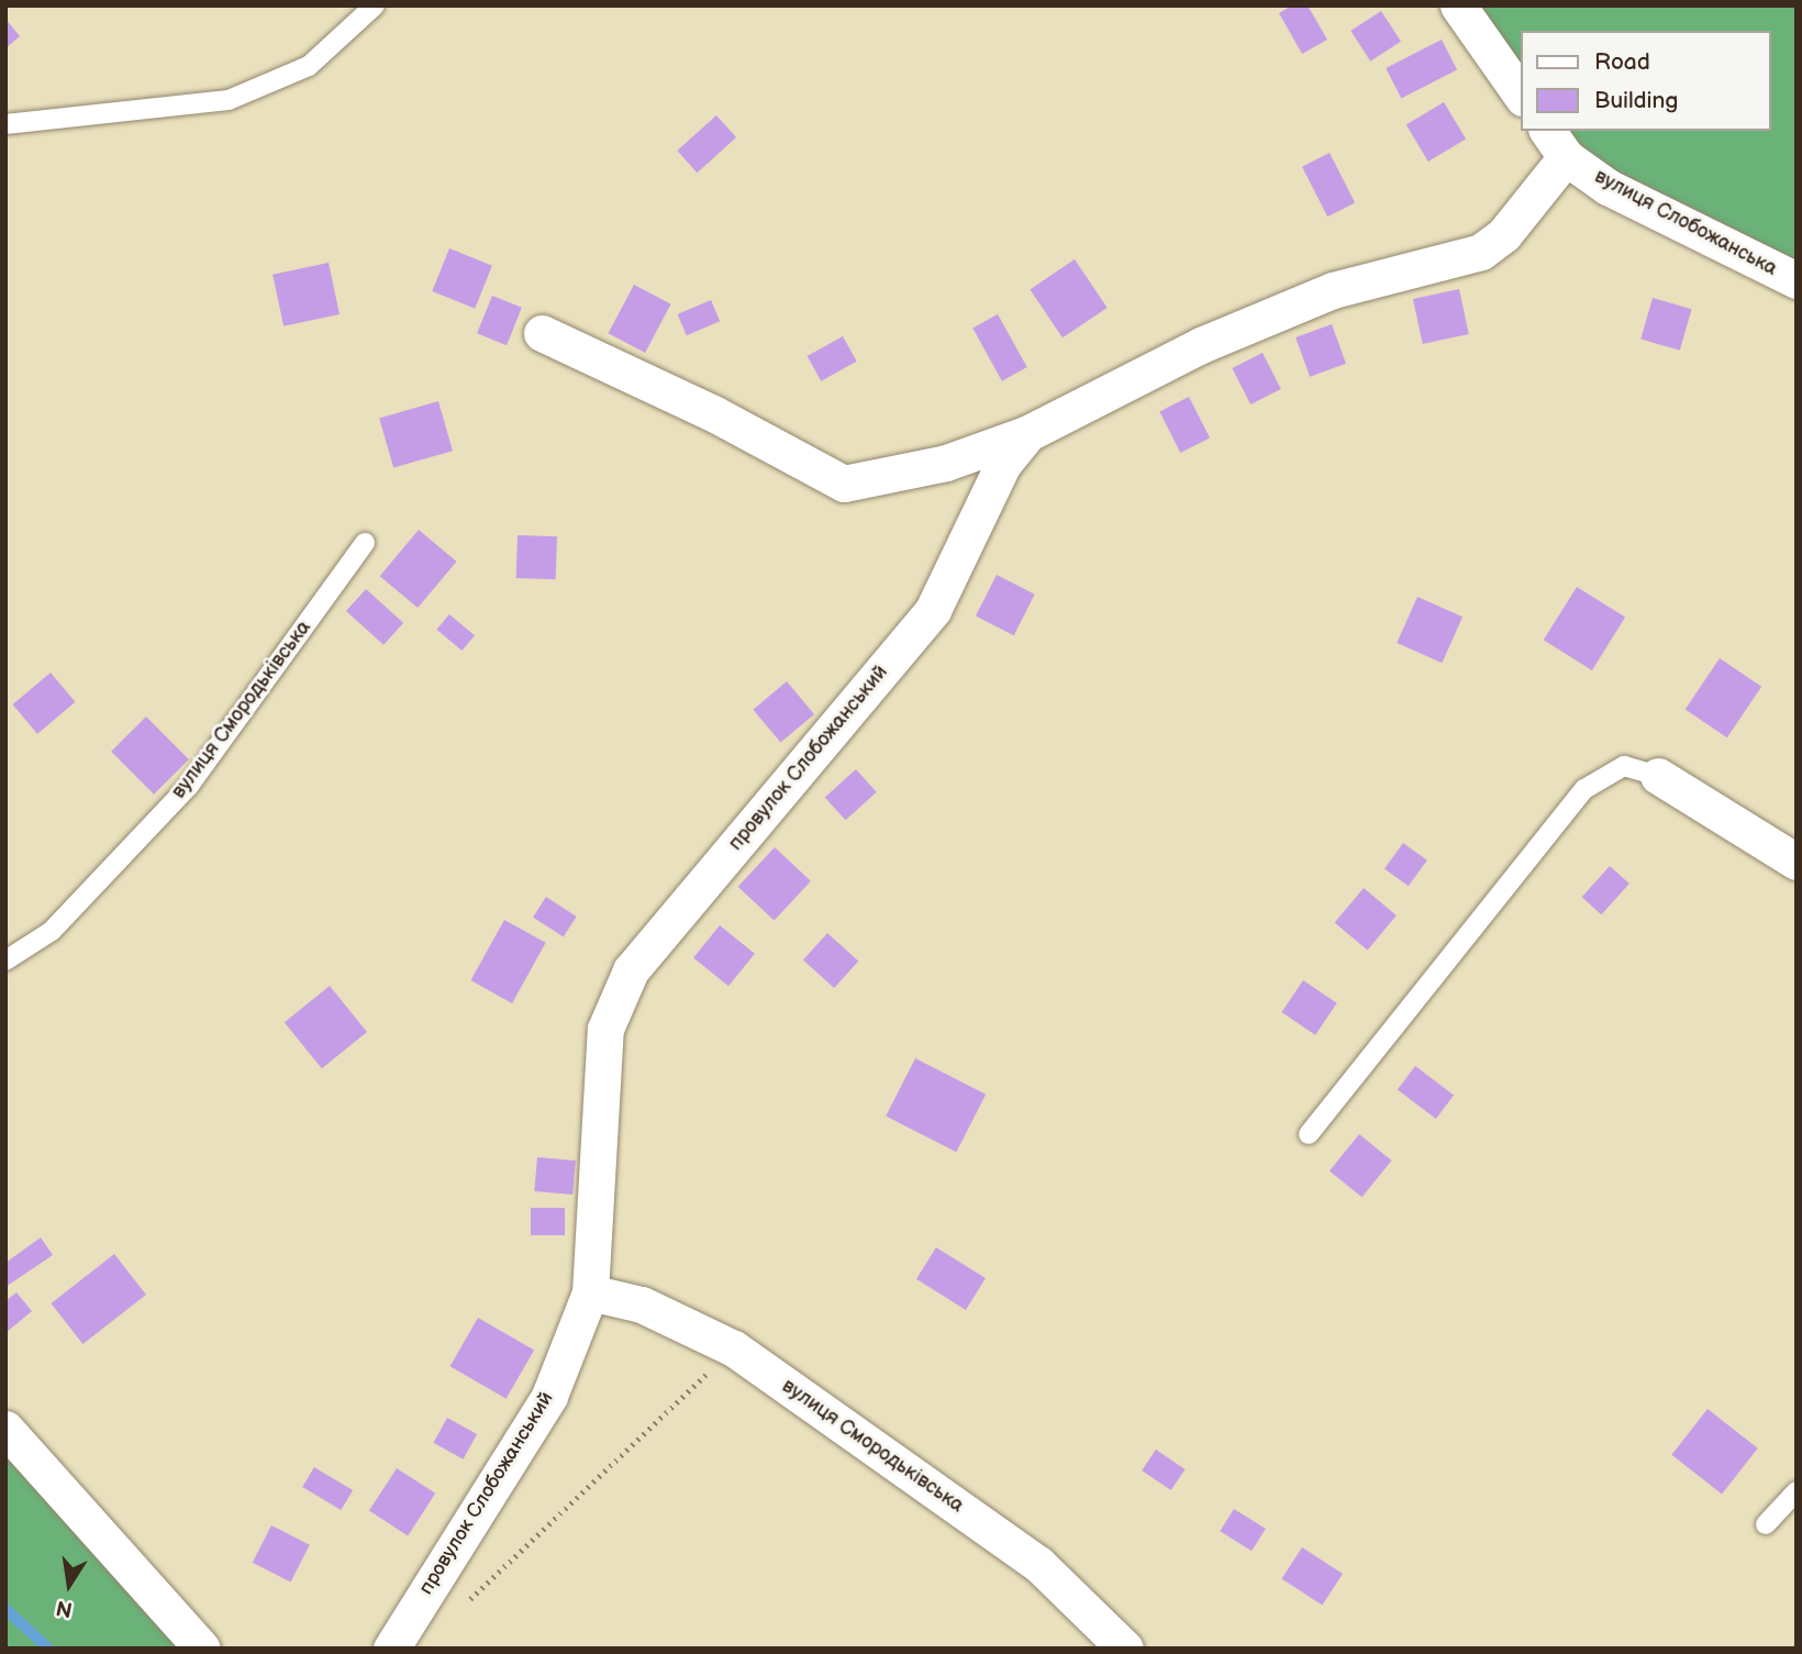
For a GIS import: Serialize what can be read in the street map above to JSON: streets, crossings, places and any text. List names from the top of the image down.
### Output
{
  "streets": {
    "street": ["вулиця Слобожанська", "вулиця Смородьківська", "провулок Слобожанський"]
  },
  "crossings": [
    ["вулиця Слобожанська", "провулок Слобожанський"],
    ["вулиця Смородьківська", "провулок Слобожанський"]
  ],
  "legend": ["Road", "Building"],
  "north": "bottom"
}
